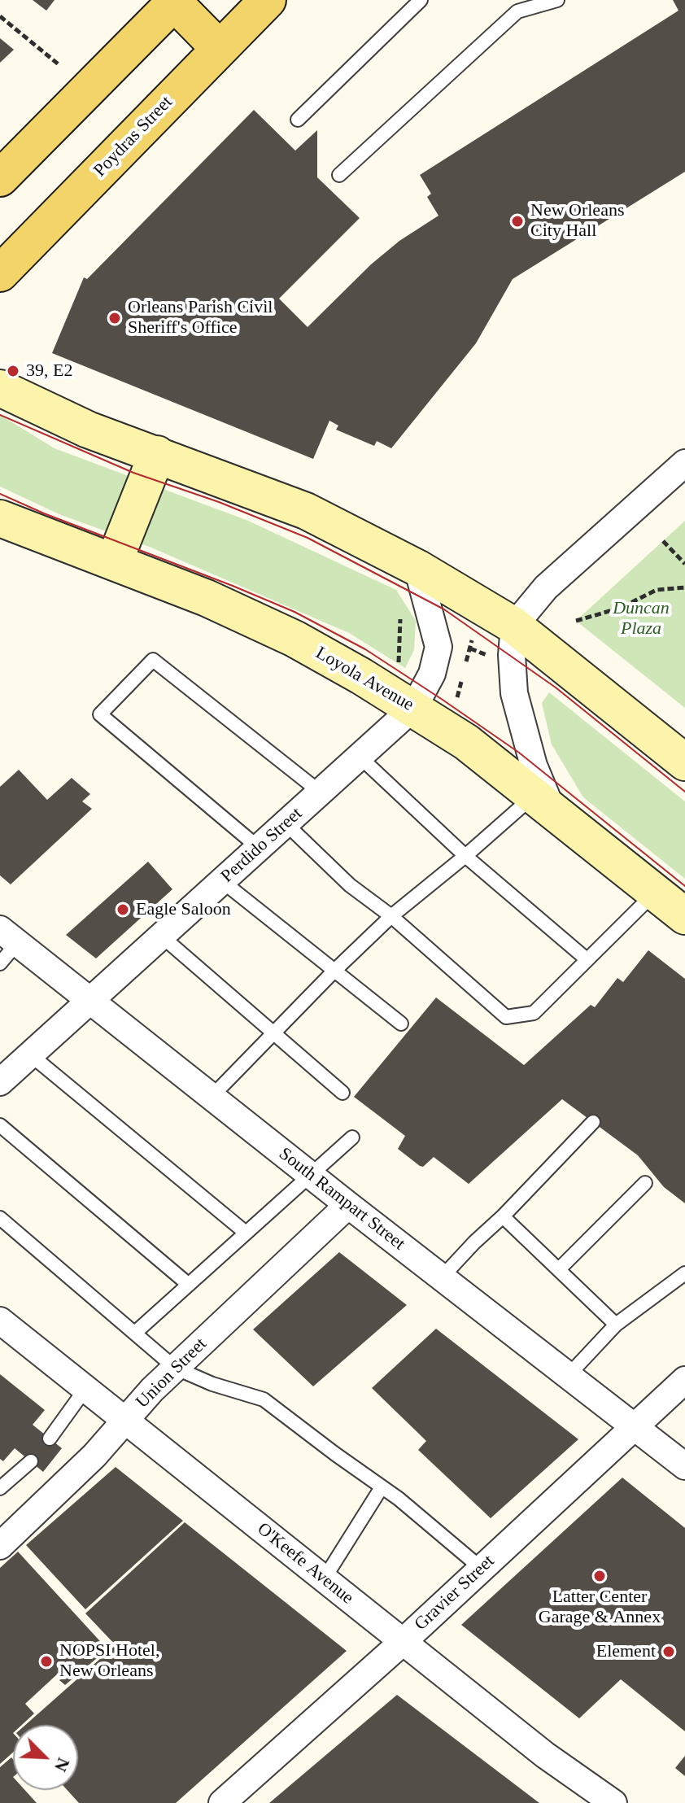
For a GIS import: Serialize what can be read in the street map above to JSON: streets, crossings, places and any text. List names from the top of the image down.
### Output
{
  "streets": {
    "main road": ["Poydras Street", "Loyola Avenue"],
    "street": [
      "Perdido Street",
      "South Rampart Street",
      "Union Street",
      "O'Keefe Avenue",
      "Gravier Street"
    ]
  },
  "crossings": [
    ["Loyola Avenue", "Perdido Street"],
    ["Perdido Street", "South Rampart Street"],
    ["South Rampart Street", "Union Street"],
    ["South Rampart Street", "Gravier Street"],
    ["Union Street", "O'Keefe Avenue"],
    ["O'Keefe Avenue", "Gravier Street"]
  ],
  "parks": ["Duncan Plaza"],
  "places": [
    "New Orleans City Hall",
    "Orleans Parish Civil Sheriff's Office",
    "39, E2",
    "Eagle Saloon",
    "Latter Center Garage & Annex",
    "Element",
    "NOPSI Hotel, New Orleans"
  ],
  "north": "bottom right"
}
